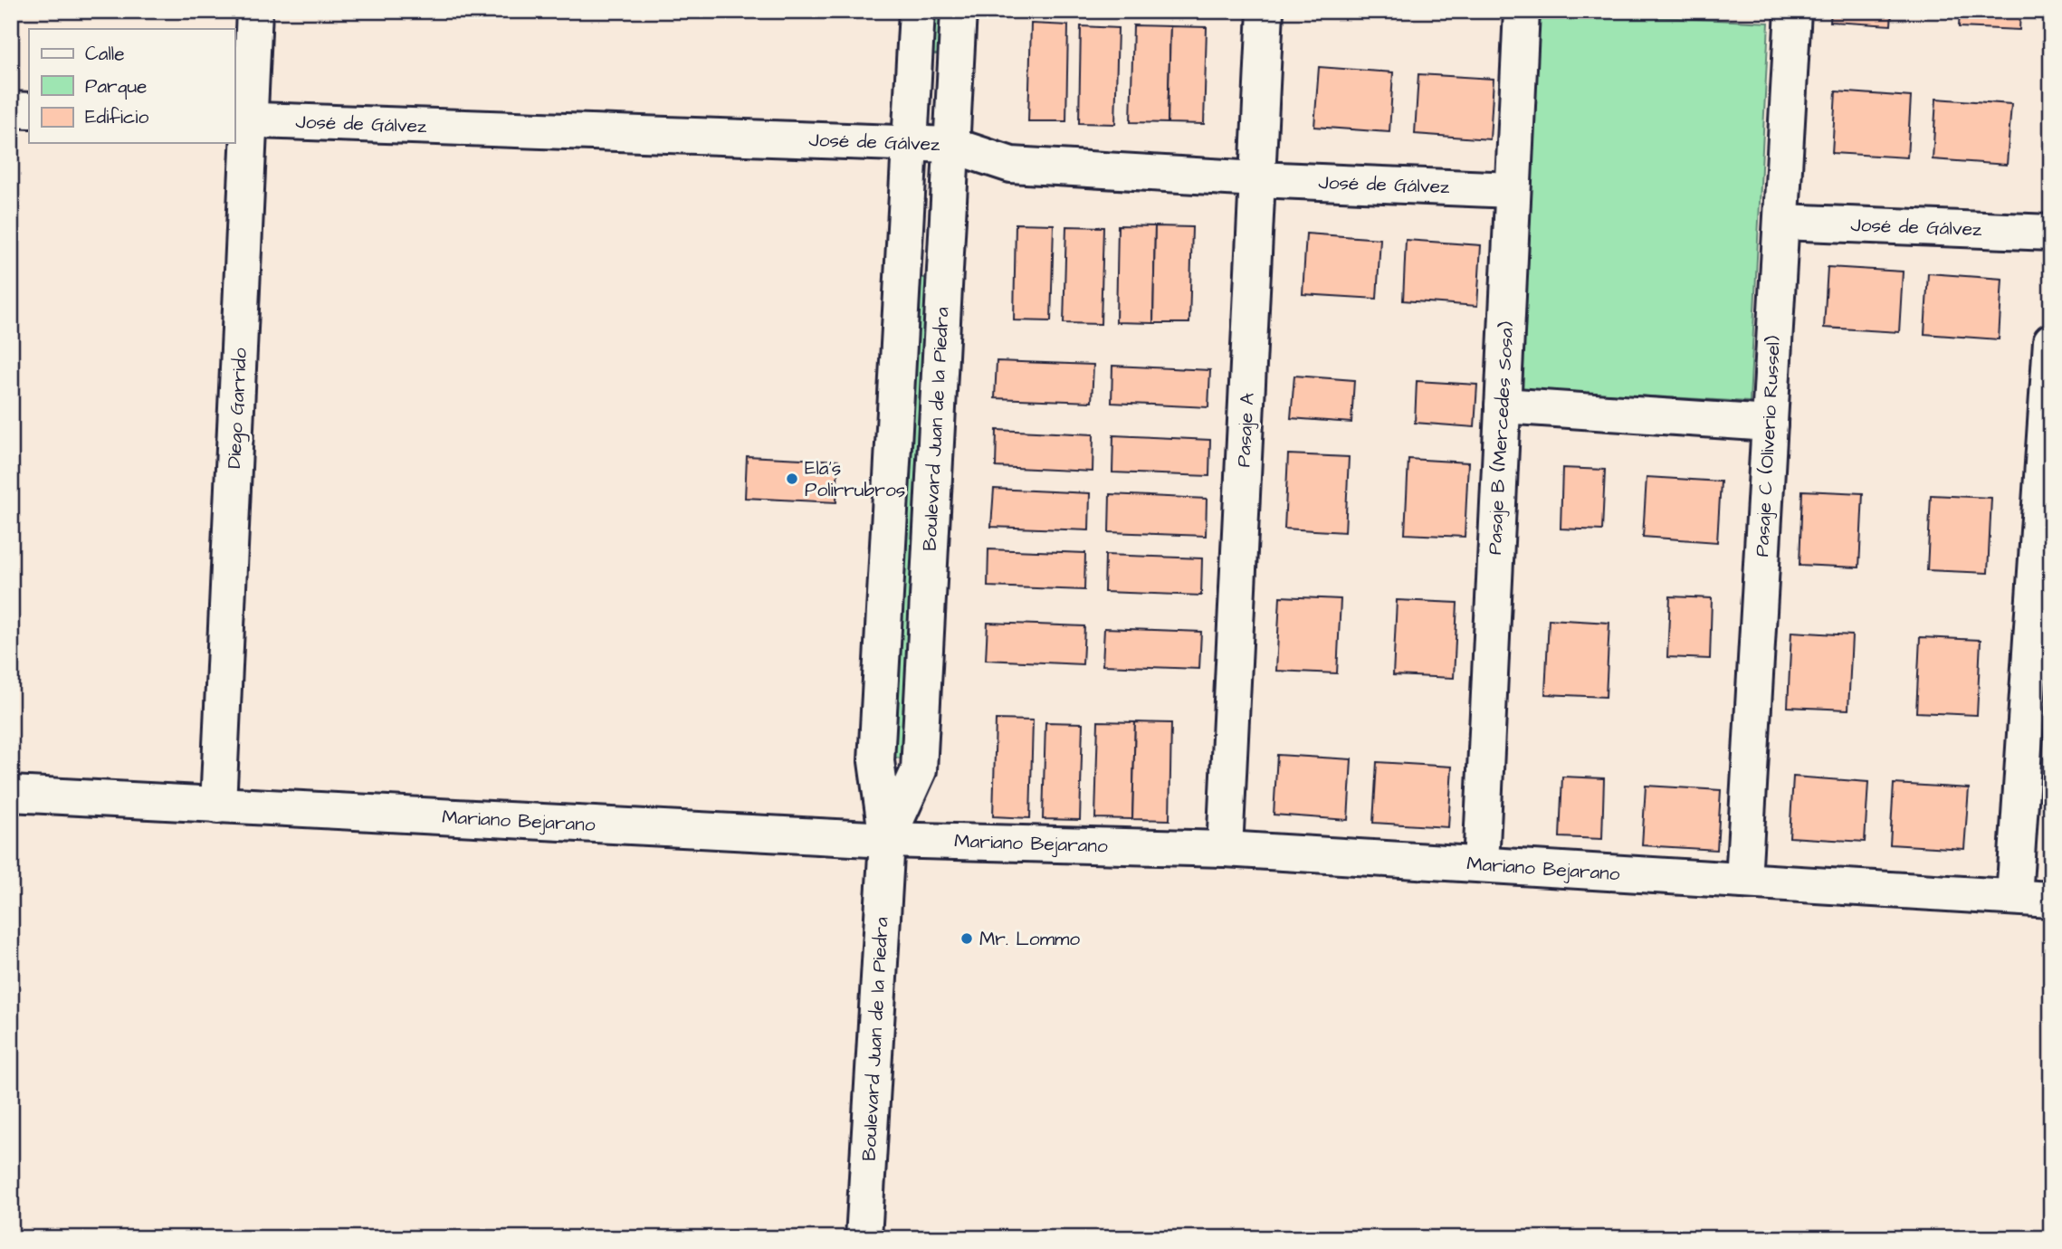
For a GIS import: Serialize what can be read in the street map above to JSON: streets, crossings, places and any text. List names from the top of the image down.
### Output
{
  "streets": {
    "street": [
      "José de Gálvez",
      "Diego Garrido",
      "Boulevard Juan de la Piedra",
      "Pasaje A",
      "Pasaje B (Mercedes Sosa)",
      "Pasaje C (Oliverio Russel)",
      "Mariano Bejarano"
    ]
  },
  "crossings": [
    ["José de Gálvez", "Diego Garrido"],
    ["José de Gálvez", "Boulevard Juan de la Piedra"],
    ["José de Gálvez", "Pasaje A"],
    ["José de Gálvez", "Pasaje B (Mercedes Sosa)"],
    ["José de Gálvez", "Pasaje C (Oliverio Russel)"],
    ["Diego Garrido", "Mariano Bejarano"],
    ["Boulevard Juan de la Piedra", "Mariano Bejarano"],
    ["Pasaje A", "Mariano Bejarano"],
    ["Pasaje B (Mercedes Sosa)", "Mariano Bejarano"],
    ["Pasaje C (Oliverio Russel)", "Mariano Bejarano"]
  ],
  "places": ["Ela's Polirrubros", "Mr. Lommo"],
  "legend": ["Calle", "Parque", "Edificio"]
}
